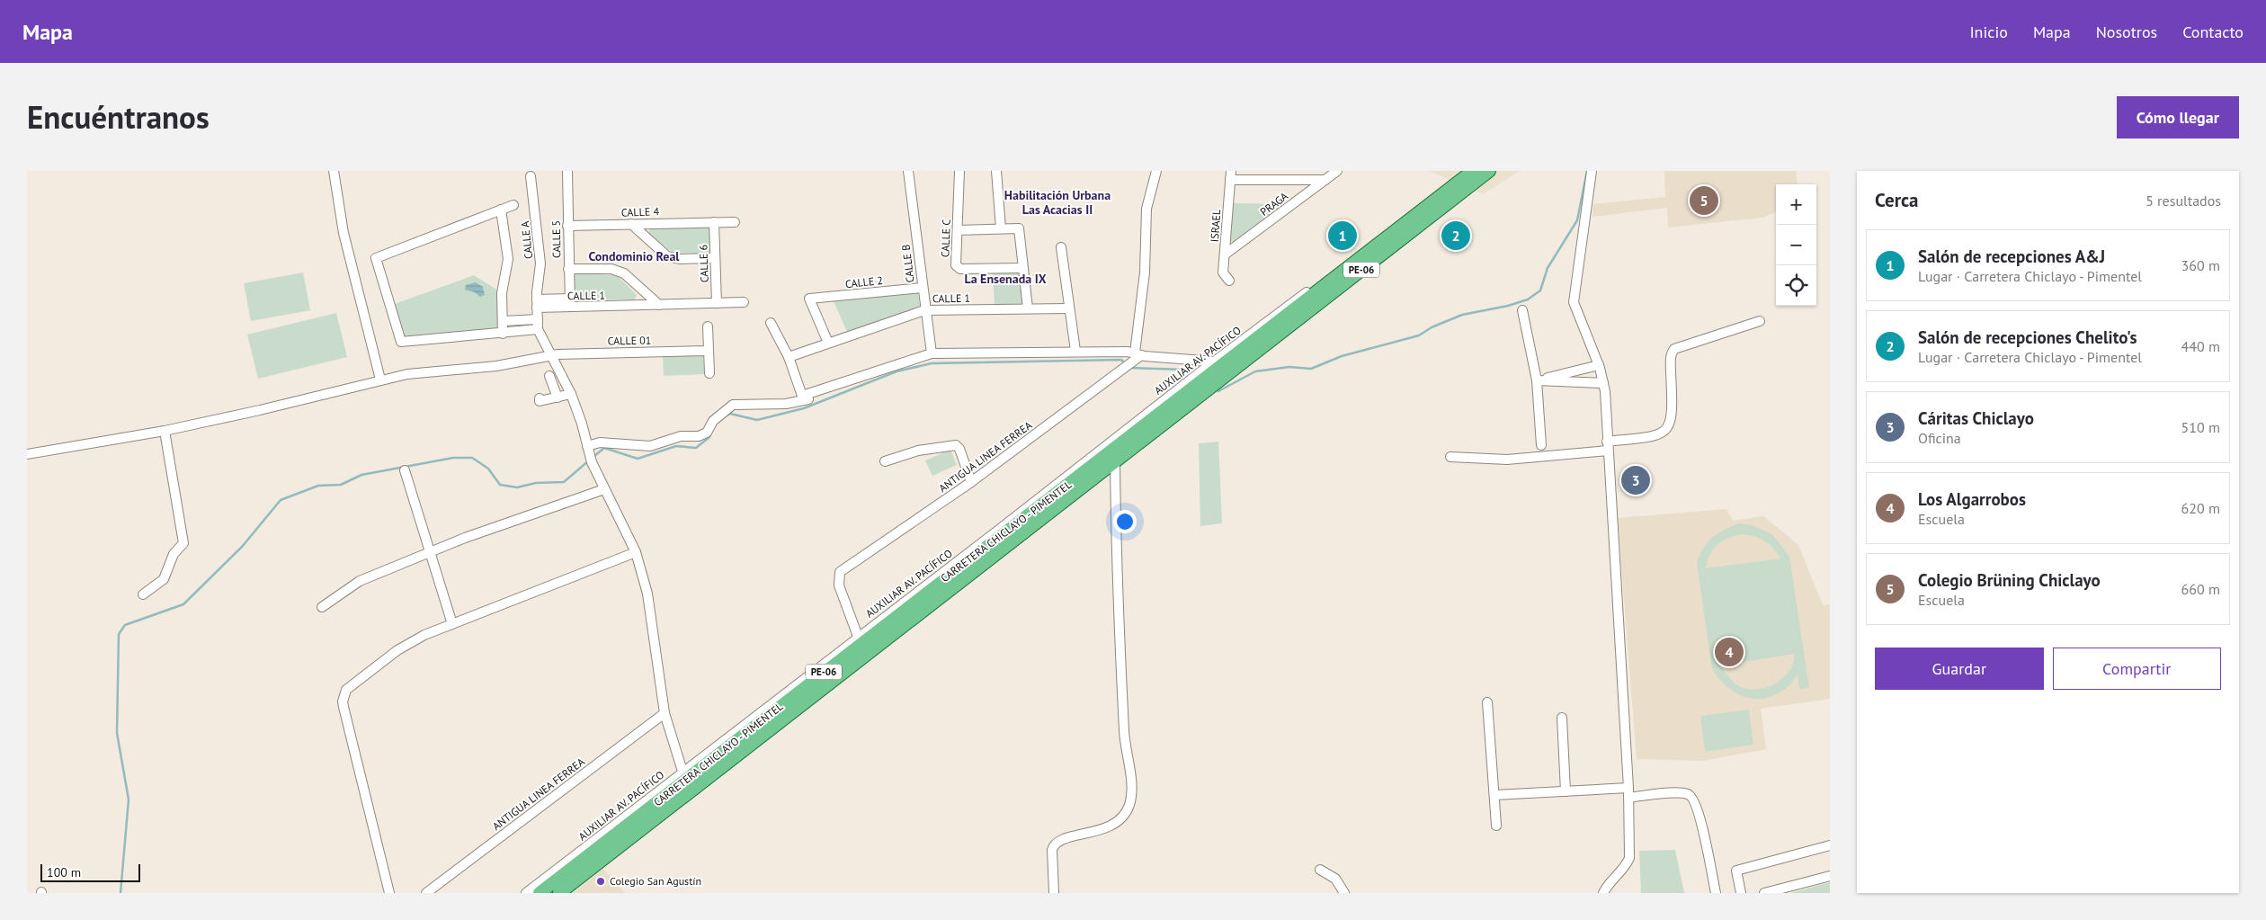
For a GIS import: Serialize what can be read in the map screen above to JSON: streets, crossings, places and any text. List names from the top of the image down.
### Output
{
  "streets": {
    "main road": ["PE-06", "CARRETERA CHICLAYO - PIMENTEL"],
    "street": [
      "PRAGA",
      "CALLE 4",
      "ISRAEL",
      "CALLE C",
      "CALLE 5",
      "CALLE A",
      "CALLE 6",
      "CALLE B",
      "CALLE 2",
      "CALLE 1",
      "CALLE 01",
      "AUXILIAR AV. PACÍFICO",
      "ANTIGUA LINEA FERREA"
    ]
  },
  "crossings": [
    ["PRAGA", "ISRAEL"],
    ["CALLE 4", "CALLE 5"],
    ["CALLE 4", "CALLE 6"],
    ["CALLE 5", "CALLE 1"],
    ["CALLE A", "CALLE 1"],
    ["CALLE 6", "CALLE 1"],
    ["CALLE B", "CALLE 2"],
    ["CALLE B", "CALLE 1"],
    ["CALLE 2", "CALLE 1"],
    ["AUXILIAR AV. PACÍFICO", "ANTIGUA LINEA FERREA"],
    ["AUXILIAR AV. PACÍFICO", "CARRETERA CHICLAYO - PIMENTEL"],
    ["ANTIGUA LINEA FERREA", "CARRETERA CHICLAYO - PIMENTEL"]
  ],
  "districts": ["Habilitación Urbana Las Acacias II", "Condominio Real", "La Ensenada IX"],
  "places": ["Colegio San Agustín"],
  "scale_bar": "100 m",
  "page": {
    "header": "Mapa",
    "nav": [
      "Inicio",
      "Mapa",
      "Nosotros",
      "Contacto"
    ],
    "title": "Encuéntranos",
    "buttons": [
      "Cómo llegar",
      ["Guardar", "Compartir"]
    ],
    "heading": ["Cerca", "5 resultados"],
    "map_buttons": ["+", "−"],
    "pins": [
      "5",
      "1",
      "2",
      "3",
      "4"
    ],
    "list": [
      {
        "mark": "1",
        "name": "Salón de recepciones A&J",
        "note": "Lugar · Carretera Chiclayo - Pimentel",
        "value": "360 m"
      },
      {
        "mark": "2",
        "name": "Salón de recepciones Chelito's",
        "note": "Lugar · Carretera Chiclayo - Pimentel",
        "value": "440 m"
      },
      {
        "mark": "3",
        "name": "Cáritas Chiclayo",
        "note": "Oficina",
        "value": "510 m"
      },
      {
        "mark": "4",
        "name": "Los Algarrobos",
        "note": "Escuela",
        "value": "620 m"
      },
      {
        "mark": "5",
        "name": "Colegio Brüning Chiclayo",
        "note": "Escuela",
        "value": "660 m"
      }
    ],
    "scale": "100 m"
  }
}
